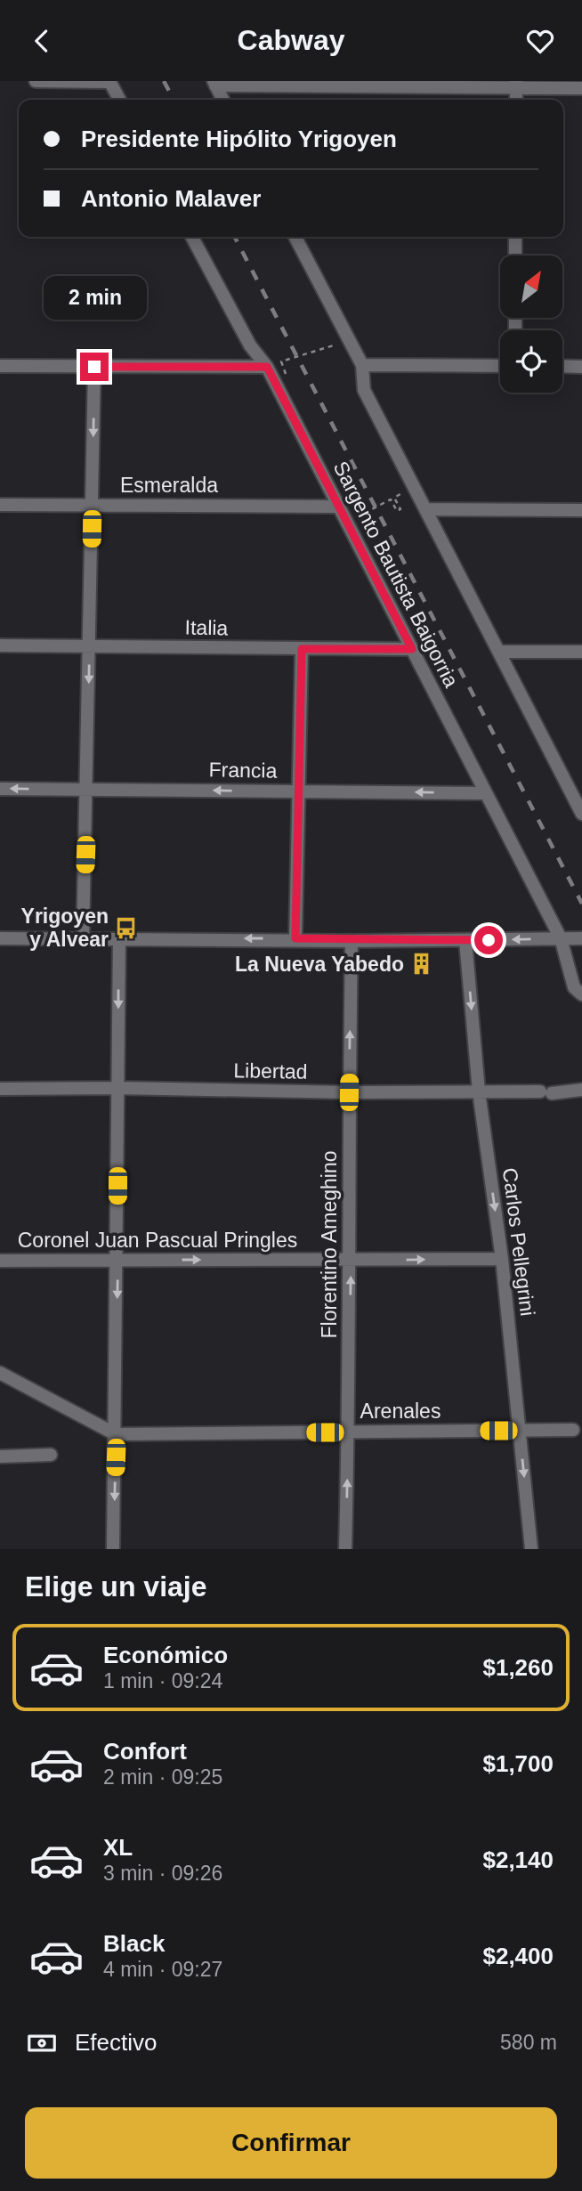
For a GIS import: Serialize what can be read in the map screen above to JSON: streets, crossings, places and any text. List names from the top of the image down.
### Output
{
  "streets": {
    "street": [
      "Esmeralda",
      "Sargento Bautista Baigorria",
      "Italia",
      "Francia",
      "Libertad",
      "Coronel Juan Pascual Pringles",
      "Carlos Pellegrini",
      "Florentino Ameghino",
      "Arenales"
    ]
  },
  "crossings": [
    ["Esmeralda", "Sargento Bautista Baigorria"],
    ["Sargento Bautista Baigorria", "Italia"],
    ["Sargento Bautista Baigorria", "Francia"],
    ["Libertad", "Carlos Pellegrini"],
    ["Libertad", "Florentino Ameghino"],
    ["Coronel Juan Pascual Pringles", "Carlos Pellegrini"],
    ["Coronel Juan Pascual Pringles", "Florentino Ameghino"],
    ["Carlos Pellegrini", "Arenales"],
    ["Florentino Ameghino", "Arenales"]
  ],
  "one_way": [
    "Francia",
    "Coronel Juan Pascual Pringles",
    "Carlos Pellegrini",
    "Florentino Ameghino"
  ],
  "places": {
    "bus stop": ["Yrigoyen y Alvear"],
    "building": ["La Nueva Yabedo"]
  },
  "north": "top right",
  "page": {
    "header": "Cabway",
    "banner": ["Presidente Hipólito Yrigoyen", "Antonio Malaver"],
    "bubble": "2 min",
    "heading": "Elige un viaje",
    "list": [
      {
        "name": "Económico",
        "note": "1 min · 09:24",
        "value": "$1,260"
      },
      {
        "name": "Confort",
        "note": "2 min · 09:25",
        "value": "$1,700"
      },
      {
        "name": "XL",
        "note": "3 min · 09:26",
        "value": "$2,140"
      },
      {
        "name": "Black",
        "note": "4 min · 09:27",
        "value": "$2,400"
      }
    ],
    "pay": ["Efectivo", "580 m"],
    "buttons": "Confirmar"
  }
}
